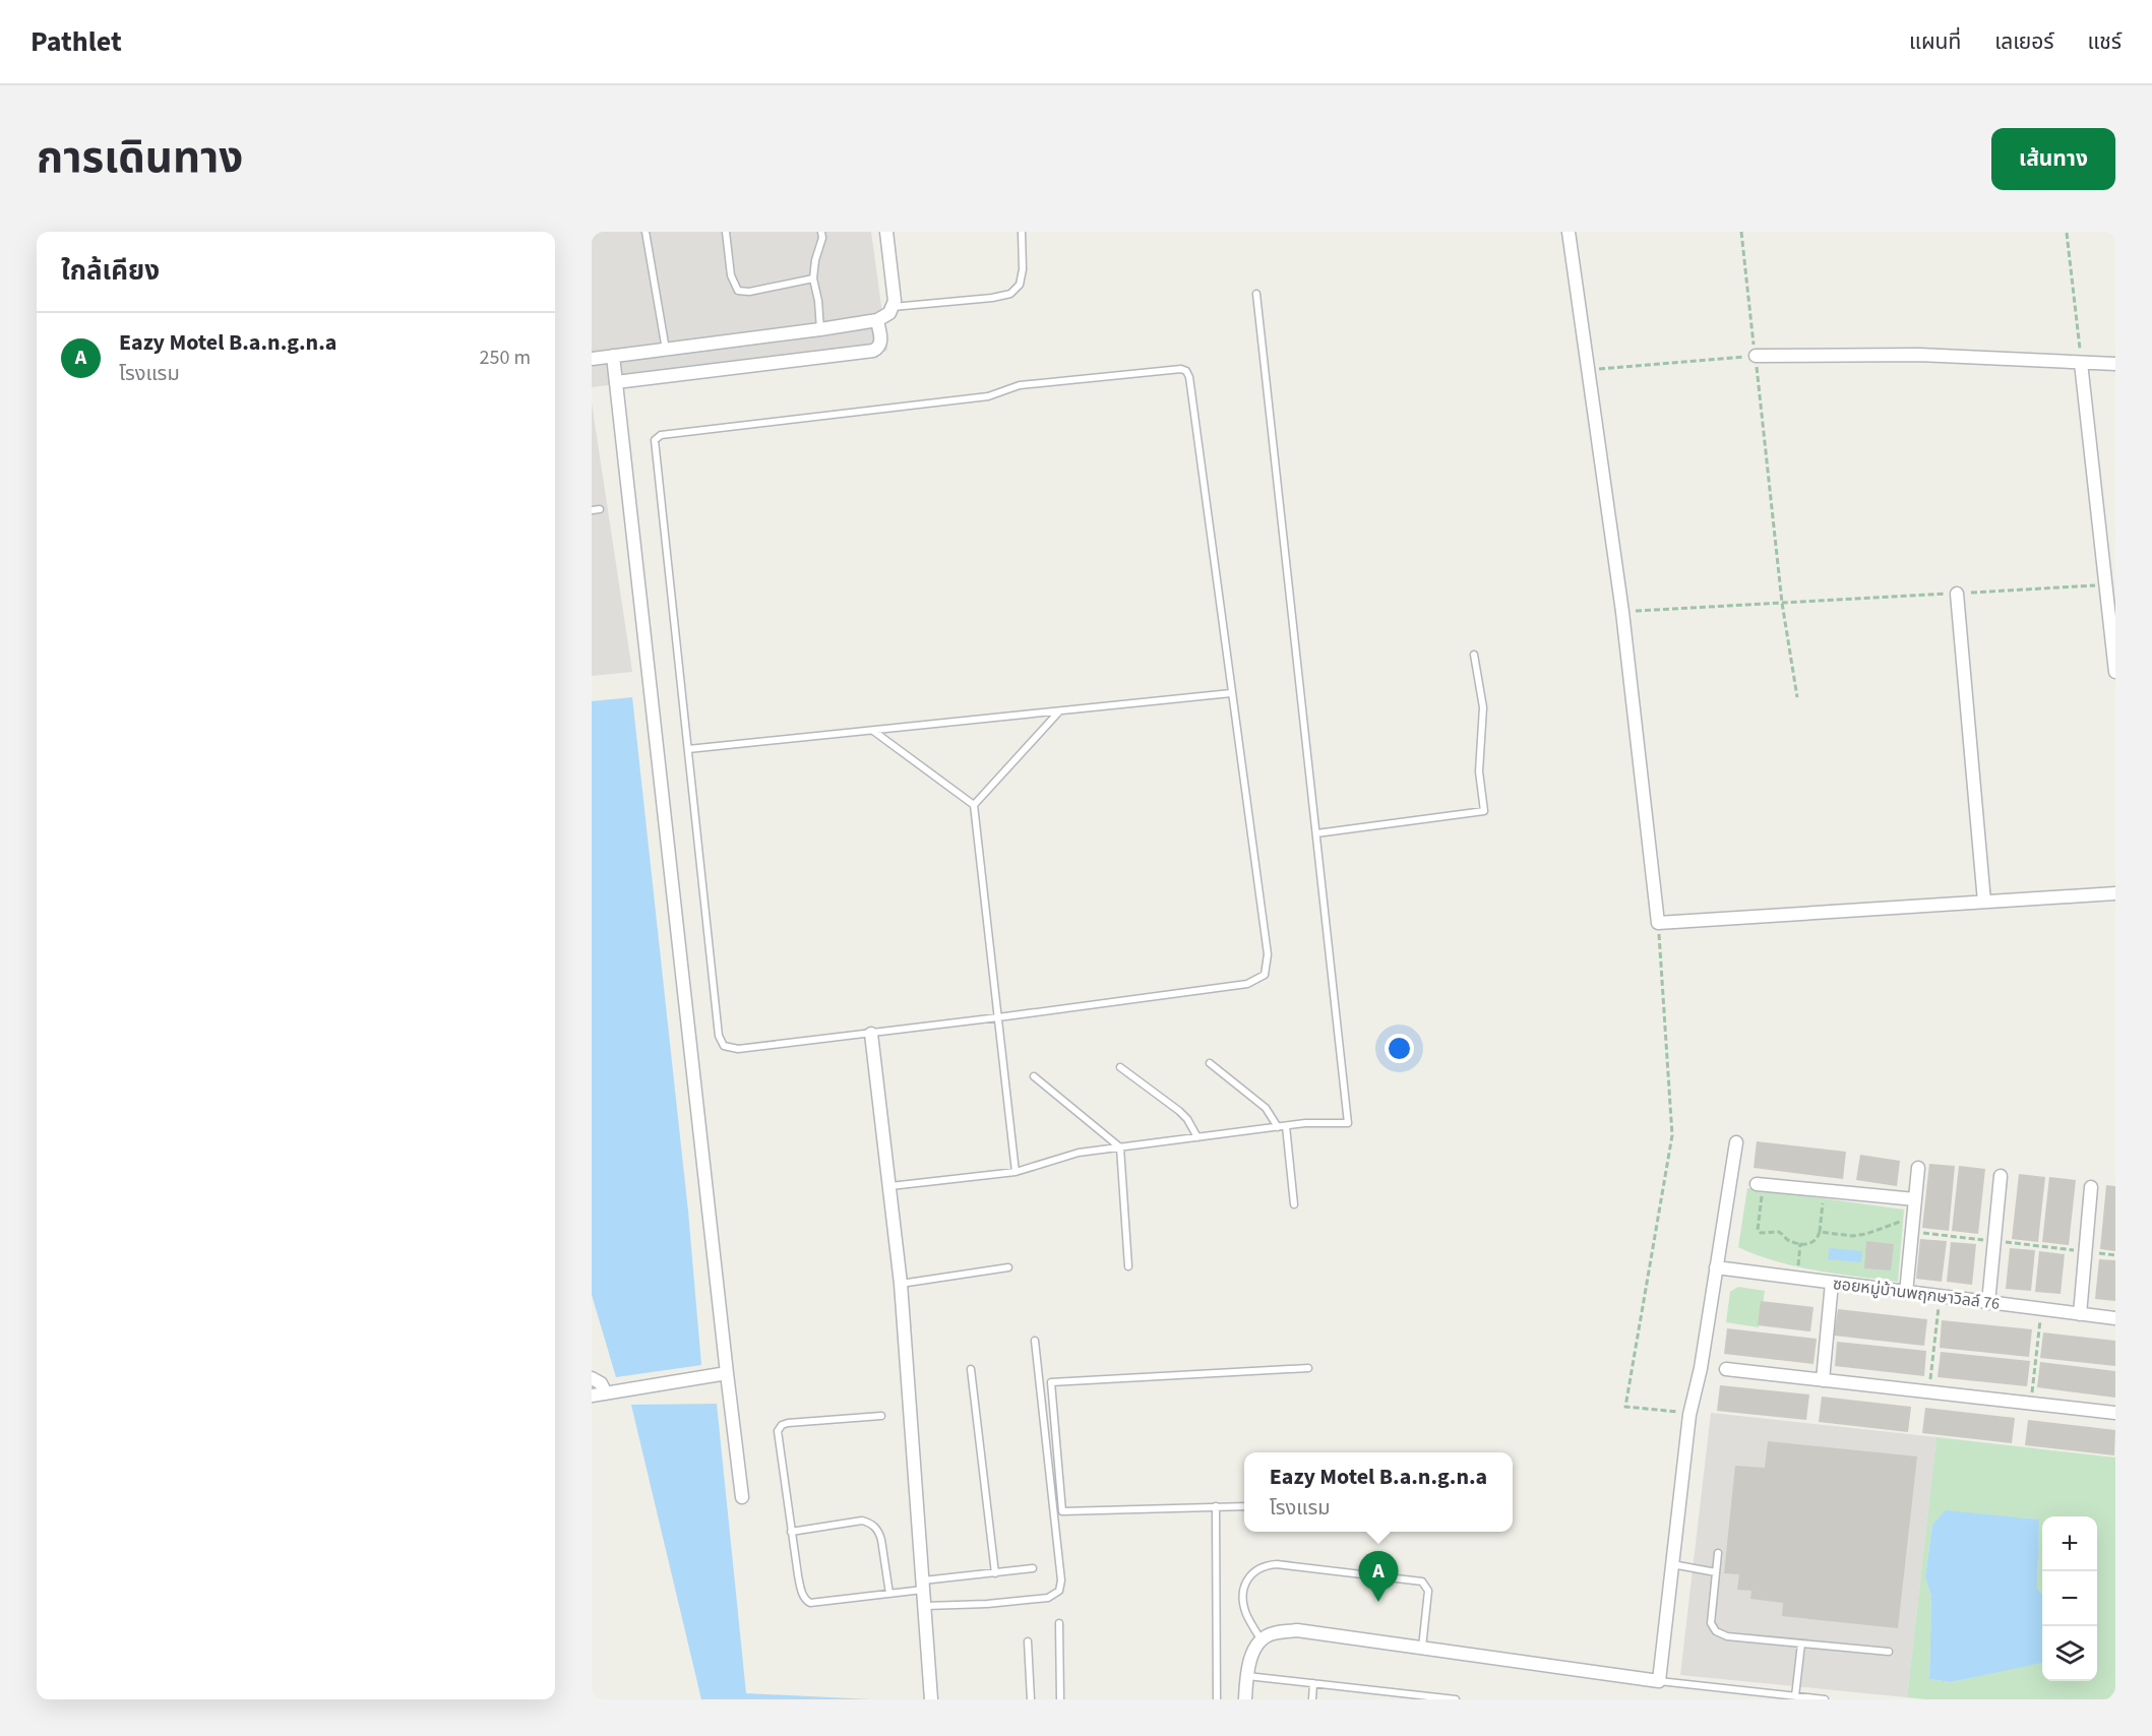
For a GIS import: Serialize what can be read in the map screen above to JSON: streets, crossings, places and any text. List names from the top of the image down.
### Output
{
  "streets": {
    "street": ["ซอยหมู่บ้านพฤกษาวิลล์ 76"]
  },
  "page": {
    "header": "Pathlet",
    "nav": ["แผนที่", "เลเยอร์", "แชร์"],
    "title": "การเดินทาง",
    "buttons": "เส้นทาง",
    "heading": "ใกล้เคียง",
    "list": [
      {
        "mark": "A",
        "name": "Eazy Motel B.a.n.g.n.a",
        "note": "โรงแรม",
        "value": "250 m"
      }
    ],
    "popup": ["Eazy Motel B.a.n.g.n.a", "โรงแรม"],
    "map_buttons": ["+", "−"],
    "pins": "A"
  }
}
